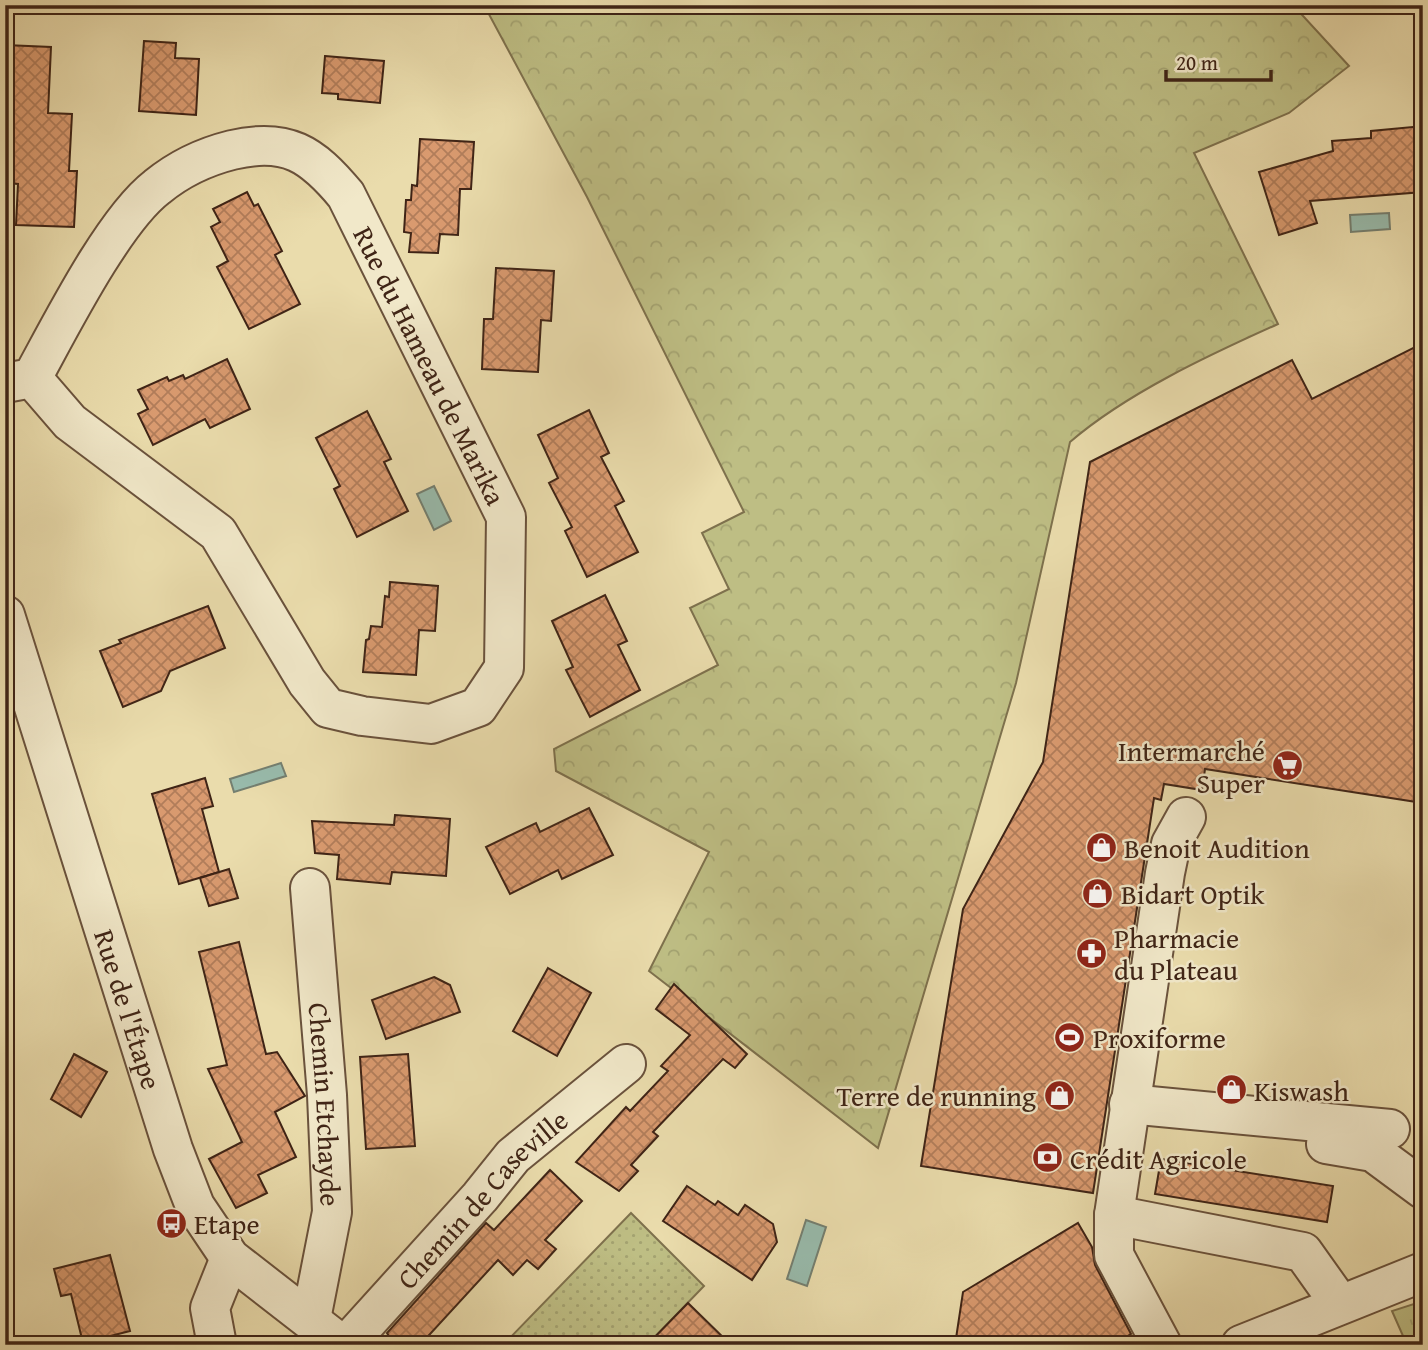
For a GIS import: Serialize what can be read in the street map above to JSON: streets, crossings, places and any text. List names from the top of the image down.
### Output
{
  "streets": {
    "street": [
      "Rue du Hameau de Marika",
      "Rue de l'Étape",
      "Chemin Etchayde",
      "Chemin de Caseville"
    ]
  },
  "crossings": [
    ["Rue de l'Étape", "Chemin Etchayde"],
    ["Rue de l'Étape", "Chemin de Caseville"]
  ],
  "places": {
    "supermarket": ["Intermarché Super"],
    "shop": [
      "Benoit Audition",
      "Bidart Optik",
      "Kiswash",
      "Terre de running"
    ],
    "pharmacy": ["Pharmacie du Plateau"],
    "sports": ["Proxiforme"],
    "bank": ["Crédit Agricole"],
    "bus stop": ["Etape"]
  },
  "scale_bar": "20 m"
}
